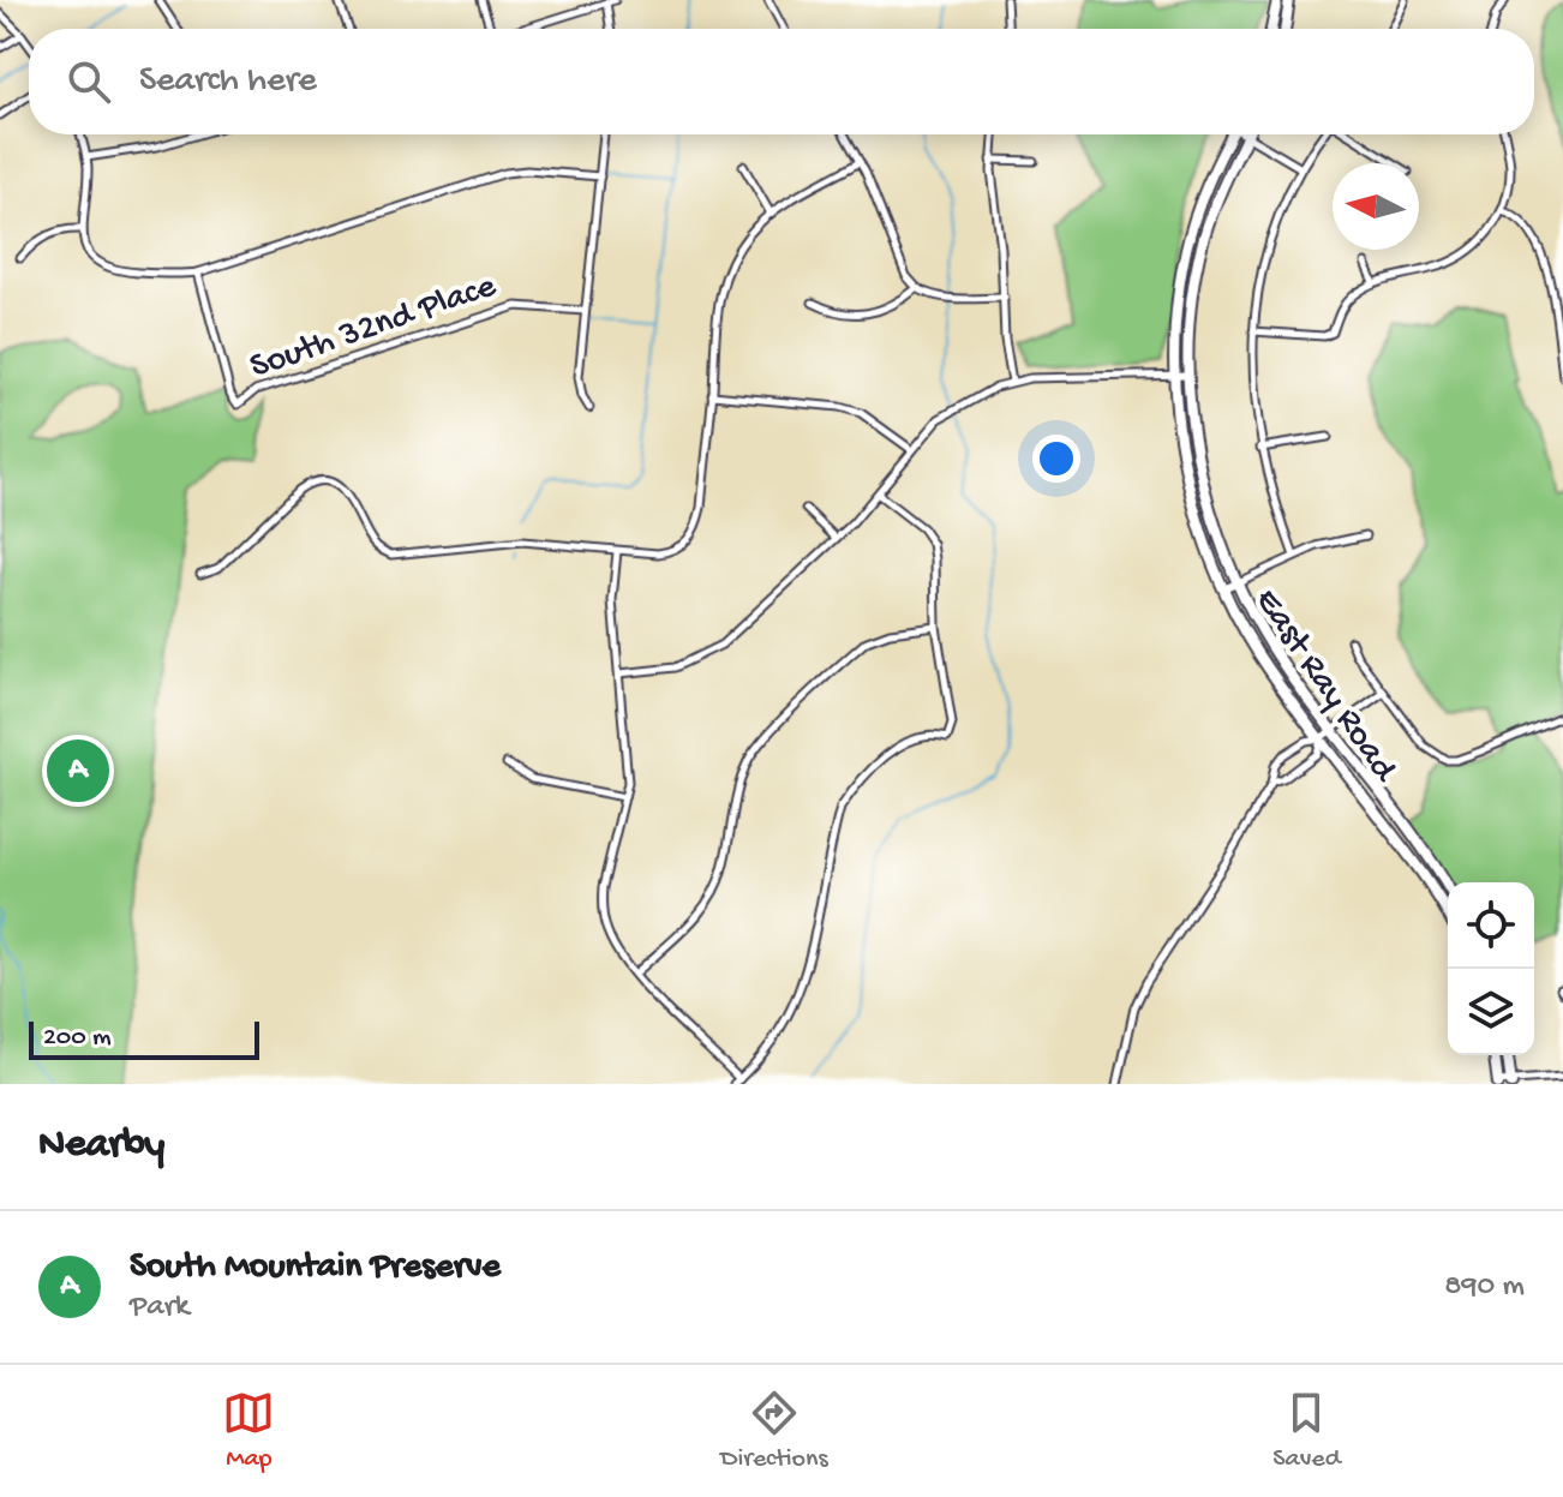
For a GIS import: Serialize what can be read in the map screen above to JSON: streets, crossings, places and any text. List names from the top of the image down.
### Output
{
  "streets": {
    "main road": ["East Ray Road"],
    "street": ["South 32nd Place"]
  },
  "scale_bar": "200 m",
  "north": "left",
  "page": {
    "search": "Search here",
    "pins": "A",
    "scale": "200 m",
    "heading": "Nearby",
    "list": [
      {
        "mark": "A",
        "name": "South Mountain Preserve",
        "note": "Park",
        "value": "890 m"
      }
    ],
    "nav": ["Map", "Directions", "Saved"]
  }
}
